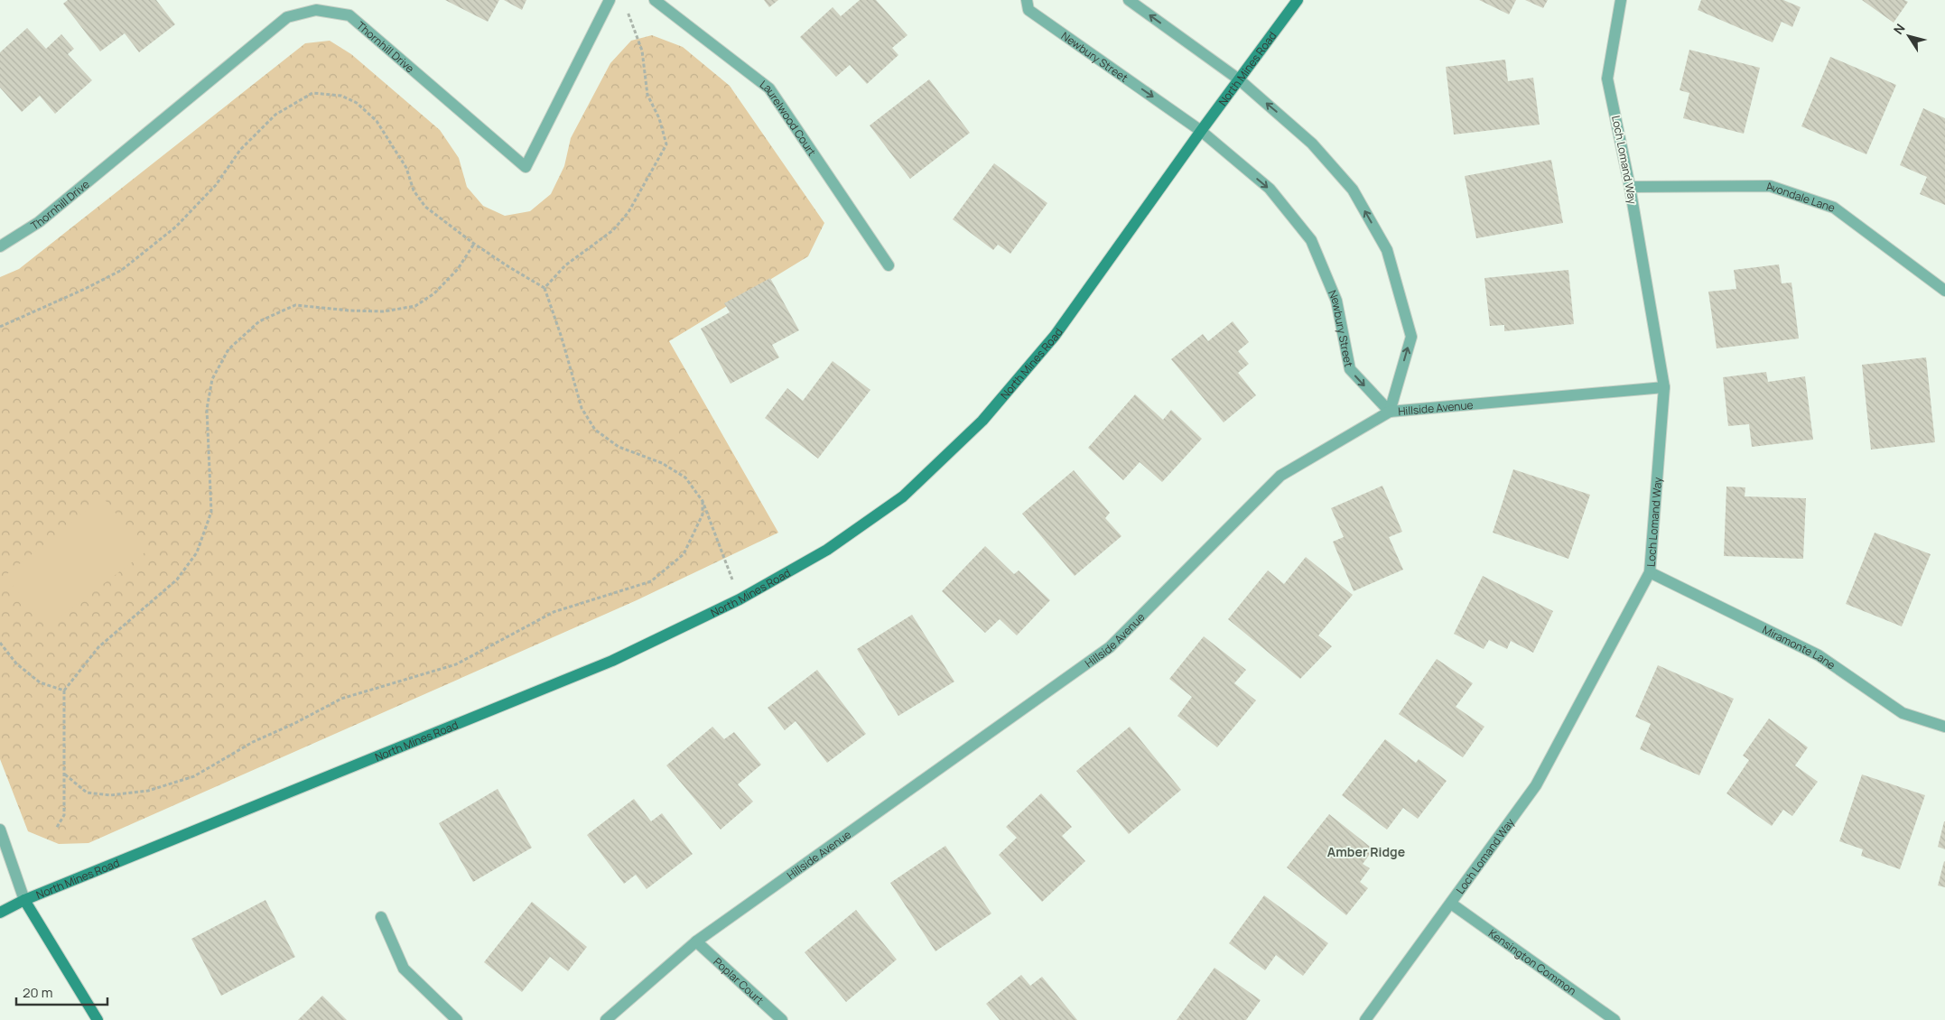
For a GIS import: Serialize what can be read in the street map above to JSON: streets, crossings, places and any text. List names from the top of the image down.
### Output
{
  "streets": {
    "main road": ["North Mines Road"],
    "street": [
      "Thornhill Drive",
      "Newbury Street",
      "Laurelwood Court",
      "Loch Lomand Way",
      "Avondale Lane",
      "Hillside Avenue",
      "Miramonte Lane",
      "Kensington Common",
      "Poplar Court"
    ]
  },
  "crossings": [
    ["Newbury Street", "North Mines Road"],
    ["Newbury Street", "Hillside Avenue"],
    ["Loch Lomand Way", "Avondale Lane"],
    ["Loch Lomand Way", "Hillside Avenue"],
    ["Loch Lomand Way", "Miramonte Lane"],
    ["Loch Lomand Way", "Kensington Common"],
    ["Hillside Avenue", "Poplar Court"]
  ],
  "one_way": ["Newbury Street"],
  "districts": ["Amber Ridge"],
  "scale_bar": "20 m",
  "north": "top left"
}
